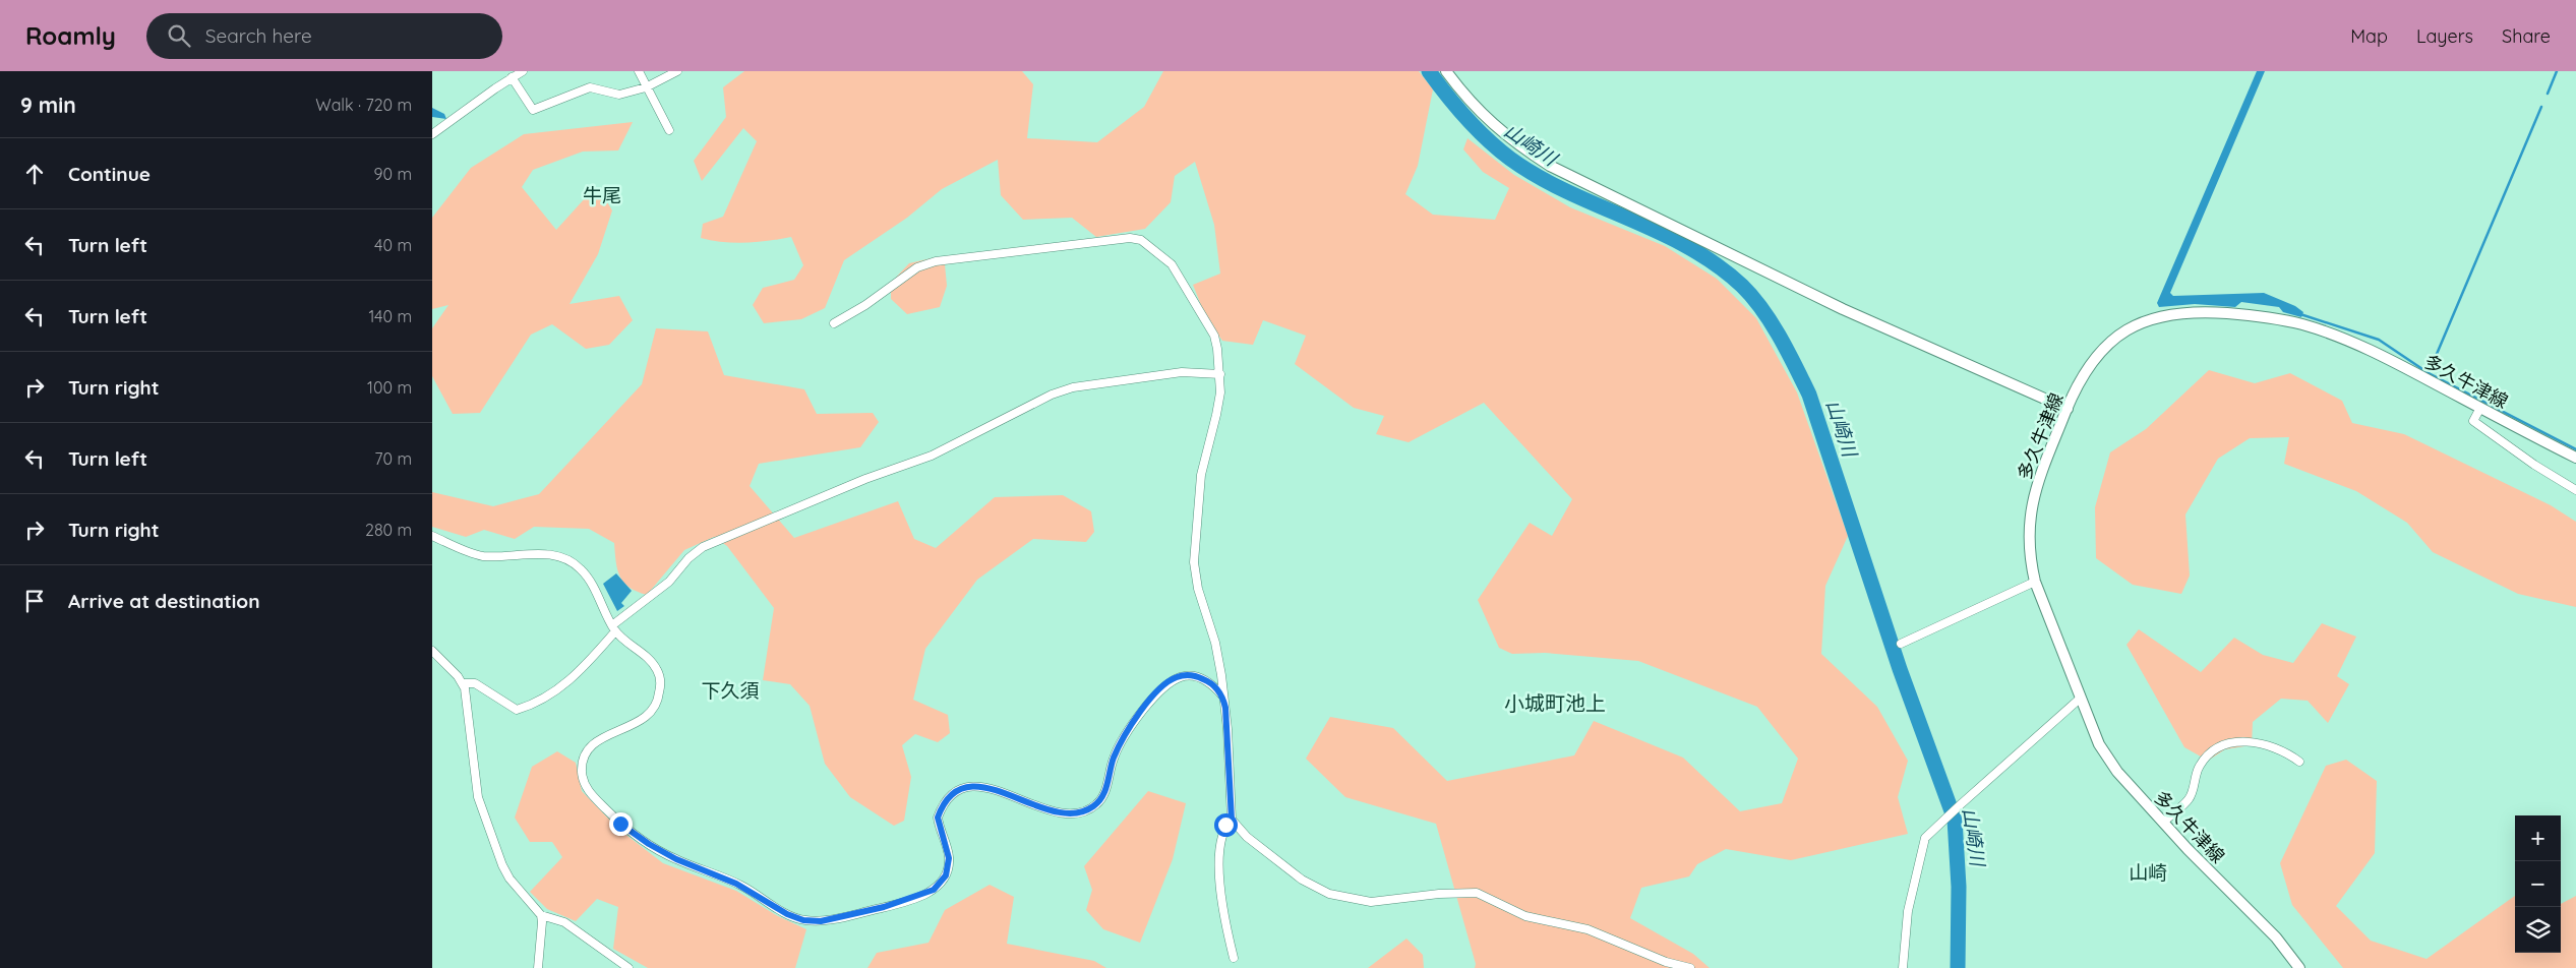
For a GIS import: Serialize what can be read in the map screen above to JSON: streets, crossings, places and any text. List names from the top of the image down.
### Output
{
  "streets": {
    "main road": ["多久牛津線"]
  },
  "districts": [
    "牛尾",
    "下久須",
    "小城町池上",
    "山崎"
  ],
  "water": ["山崎川"],
  "page": {
    "header": "Roamly",
    "search": "Search here",
    "nav": ["Map", "Layers", "Share"],
    "heading": ["9 min", "Walk · 720 m"],
    "list": [
      ["Continue", "90 m"],
      ["Turn left", "40 m"],
      ["Turn left", "140 m"],
      ["Turn right", "100 m"],
      ["Turn left", "70 m"],
      ["Turn right", "280 m"],
      "Arrive at destination"
    ],
    "map_buttons": ["+", "−"]
  }
}
